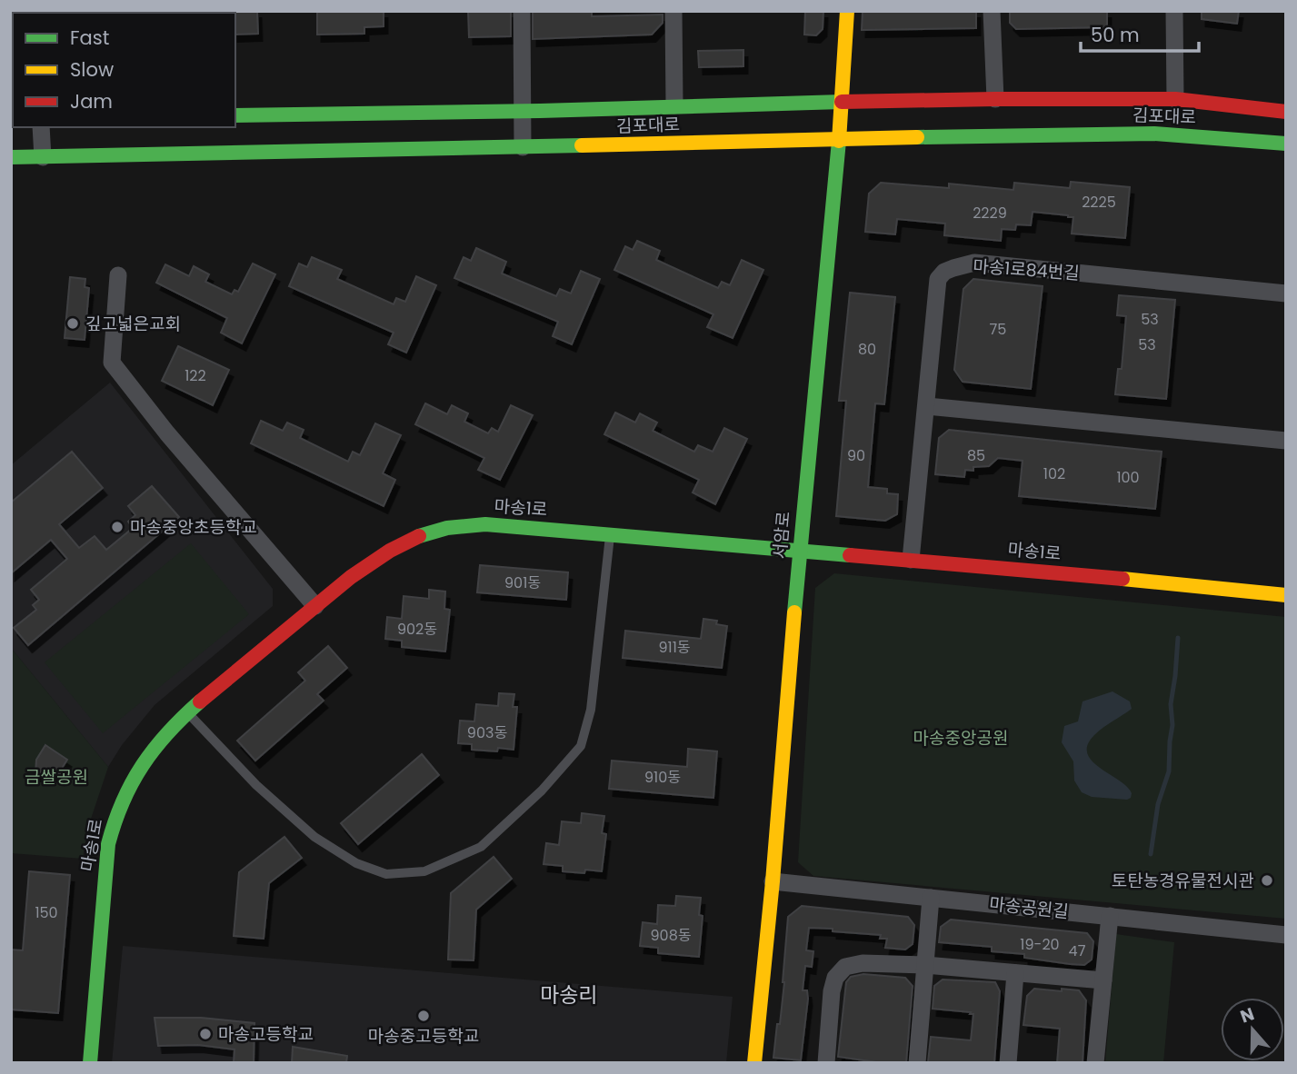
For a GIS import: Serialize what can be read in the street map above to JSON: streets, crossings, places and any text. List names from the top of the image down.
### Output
{
  "streets": {
    "street": [
      "김포대로",
      "마송1로84번길",
      "마송1로",
      "서암로",
      "마송공원길"
    ]
  },
  "crossings": [
    ["김포대로", "서암로"],
    ["마송1로84번길", "마송1로"],
    ["마송1로", "서암로"],
    ["서암로", "마송공원길"]
  ],
  "districts": ["마송리"],
  "parks": ["마송중앙공원", "금쌀공원"],
  "places": [
    "깊고넓은교회",
    "마송중앙초등학교",
    "토탄농경유물전시관",
    "마송중고등학교",
    "마송고등학교"
  ],
  "house_numbers": [
    "2225",
    "2229",
    "53",
    "75",
    "53",
    "80",
    "122",
    "90",
    "85",
    "102",
    "100",
    "901동",
    "902동",
    "911동",
    "903동",
    "910동",
    "150",
    "908동",
    "19-20",
    "47"
  ],
  "legend": ["Fast", "Slow", "Jam"],
  "scale_bar": "50 m",
  "north": "top"
}
